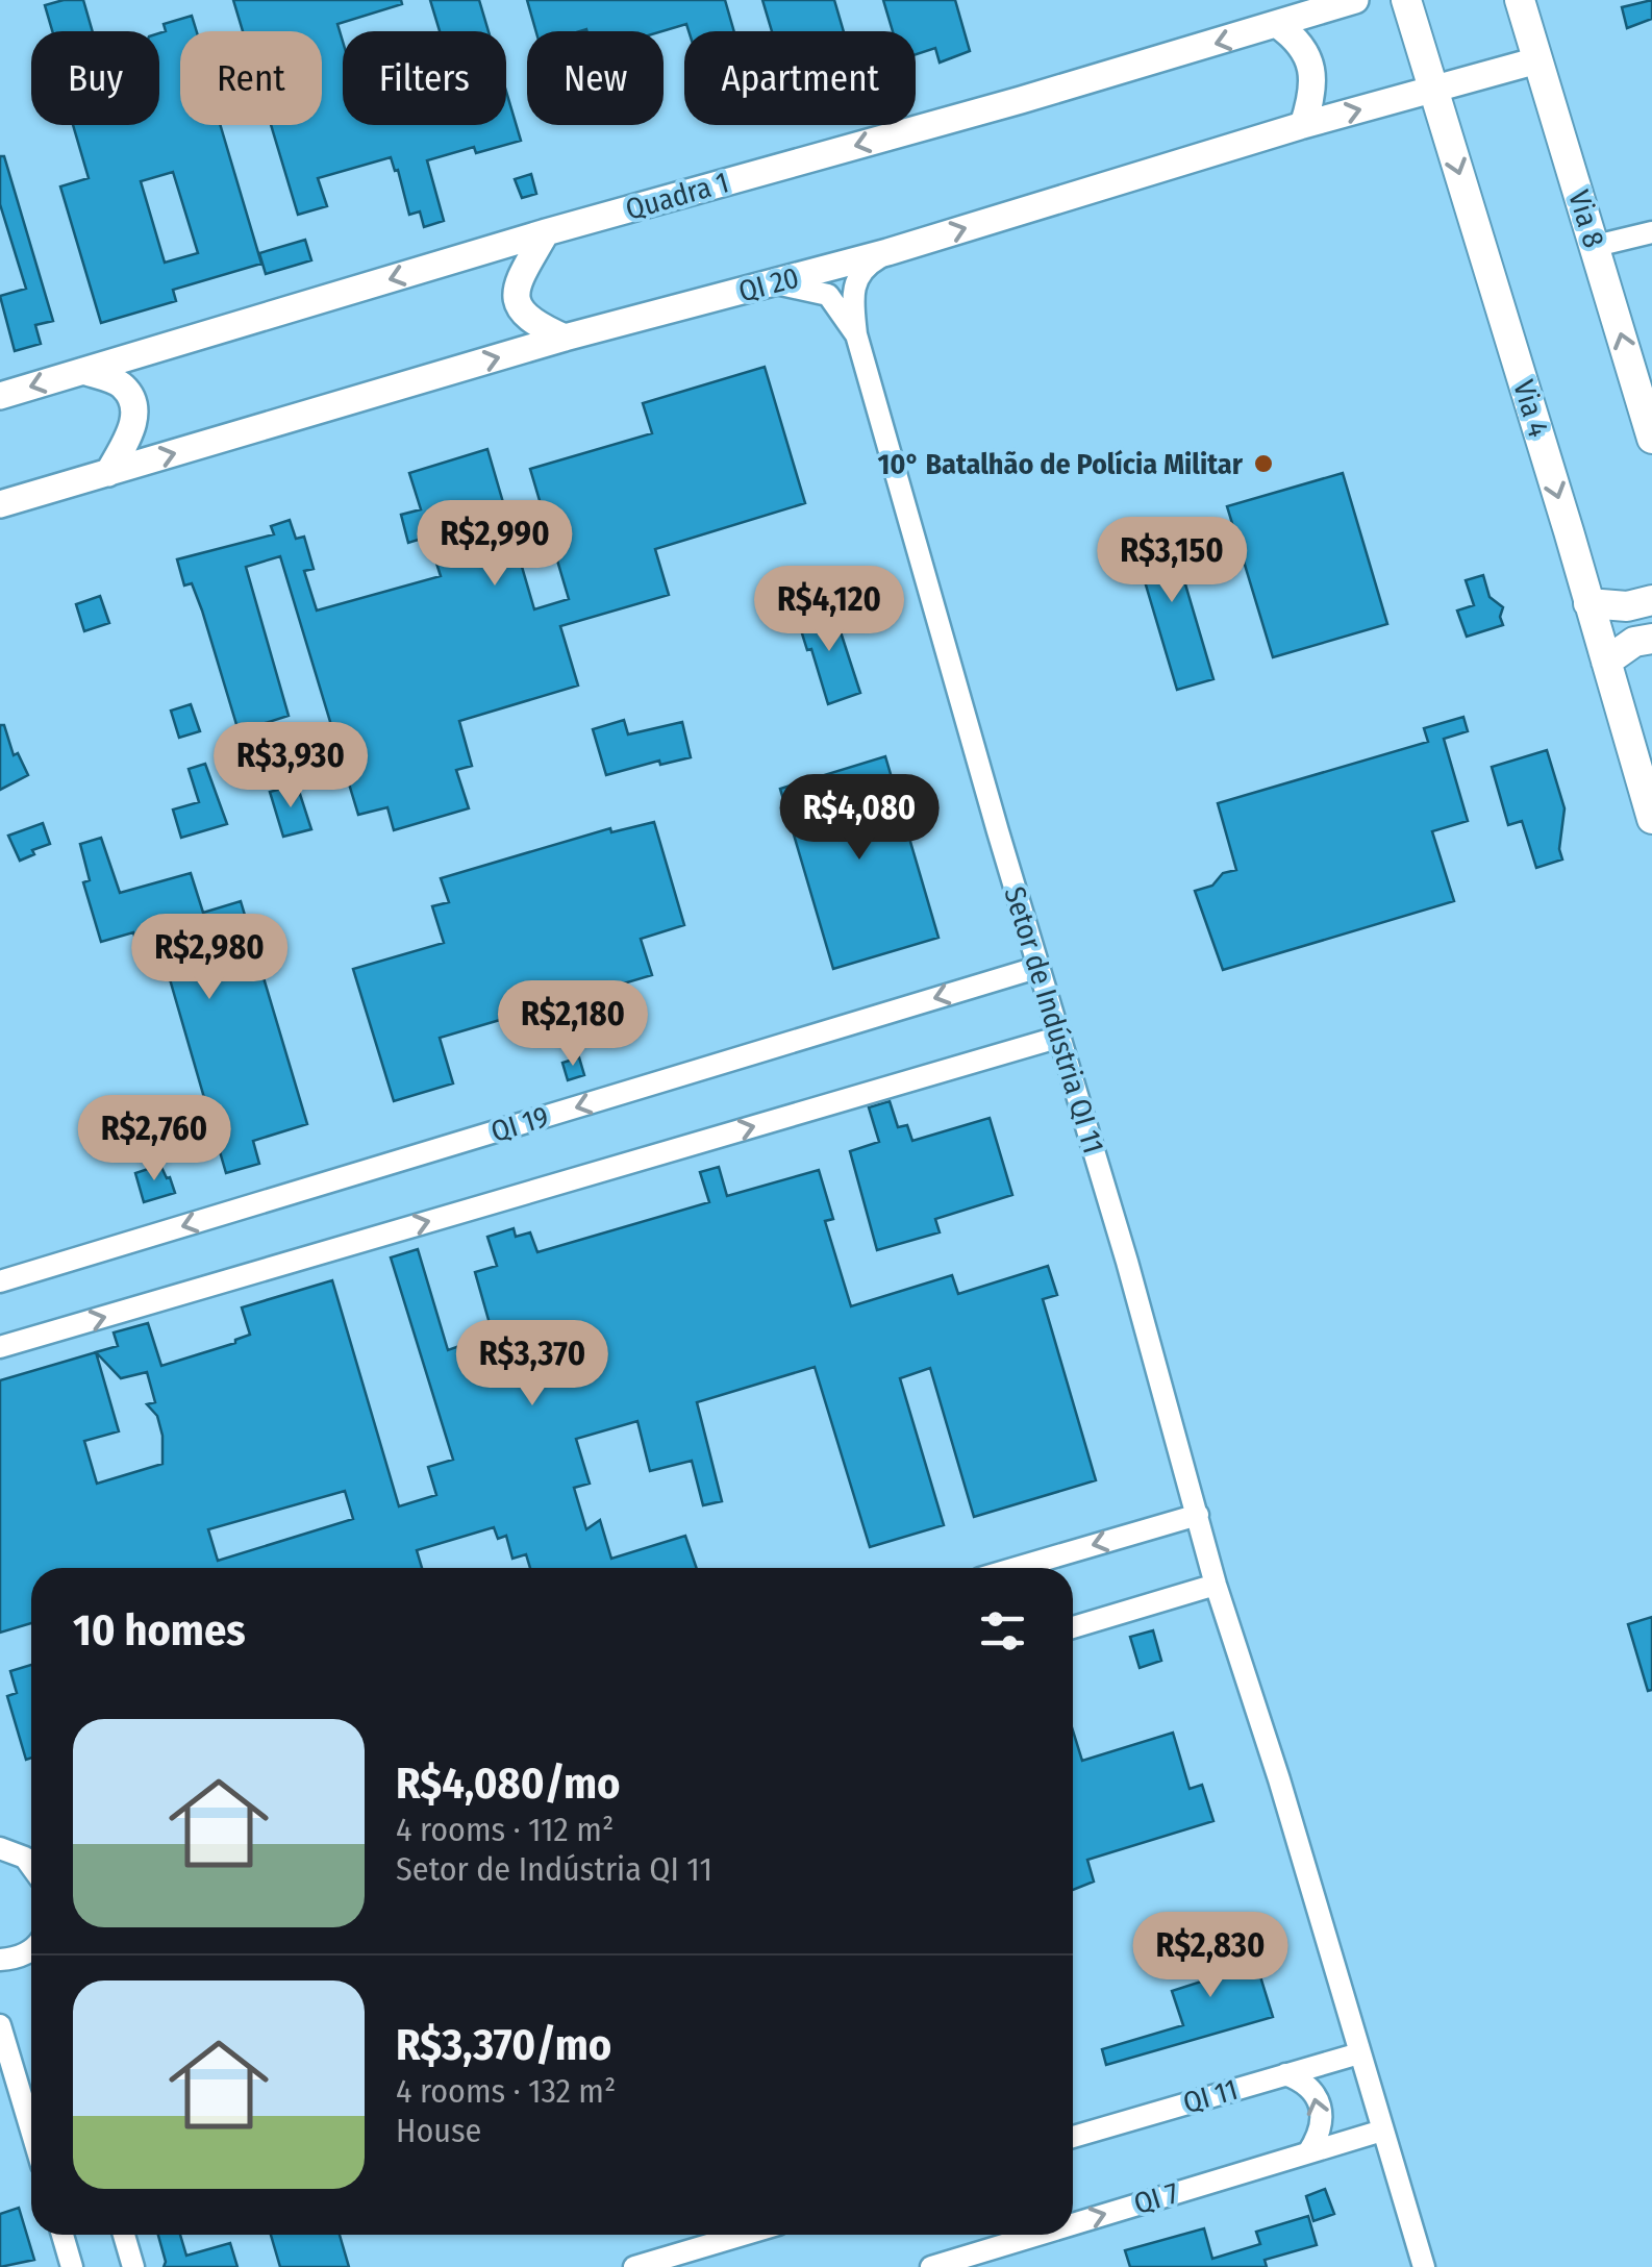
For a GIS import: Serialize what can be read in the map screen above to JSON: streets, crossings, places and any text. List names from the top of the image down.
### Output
{
  "streets": {
    "main road": ["Via 8", "Via 4"],
    "street": [
      "Quadra 1",
      "QI 20",
      "Setor de Indústria QI 11",
      "QI 19",
      "QI 11",
      "QI 7"
    ]
  },
  "crossings": [
    ["Via 8", "QI 20"],
    ["QI 20", "Via 4"],
    ["Setor de Indústria QI 11", "QI 19"],
    ["Setor de Indústria QI 11", "QI 11"],
    ["Setor de Indústria QI 11", "QI 7"]
  ],
  "one_way": [
    "Quadra 1",
    "Via 8",
    "QI 20",
    "Via 4",
    "QI 7"
  ],
  "places": ["10° Batalhão de Polícia Militar"],
  "page": {
    "chip": [
      "Buy",
      "Rent",
      "Filters",
      "New",
      "Apartment"
    ],
    "price": [
      "R$2,990",
      "R$3,150",
      "R$4,120",
      "R$3,930",
      "R$4,080",
      "R$2,980",
      "R$2,180",
      "R$2,760",
      "R$3,370",
      "R$2,830"
    ],
    "heading": "10 homes",
    "list": [
      {
        "name": "R$4,080/mo",
        "note": "4 rooms · 112 m² · Setor de Indústria QI 11"
      },
      {
        "name": "R$3,370/mo",
        "note": "4 rooms · 132 m² · House"
      }
    ]
  }
}
